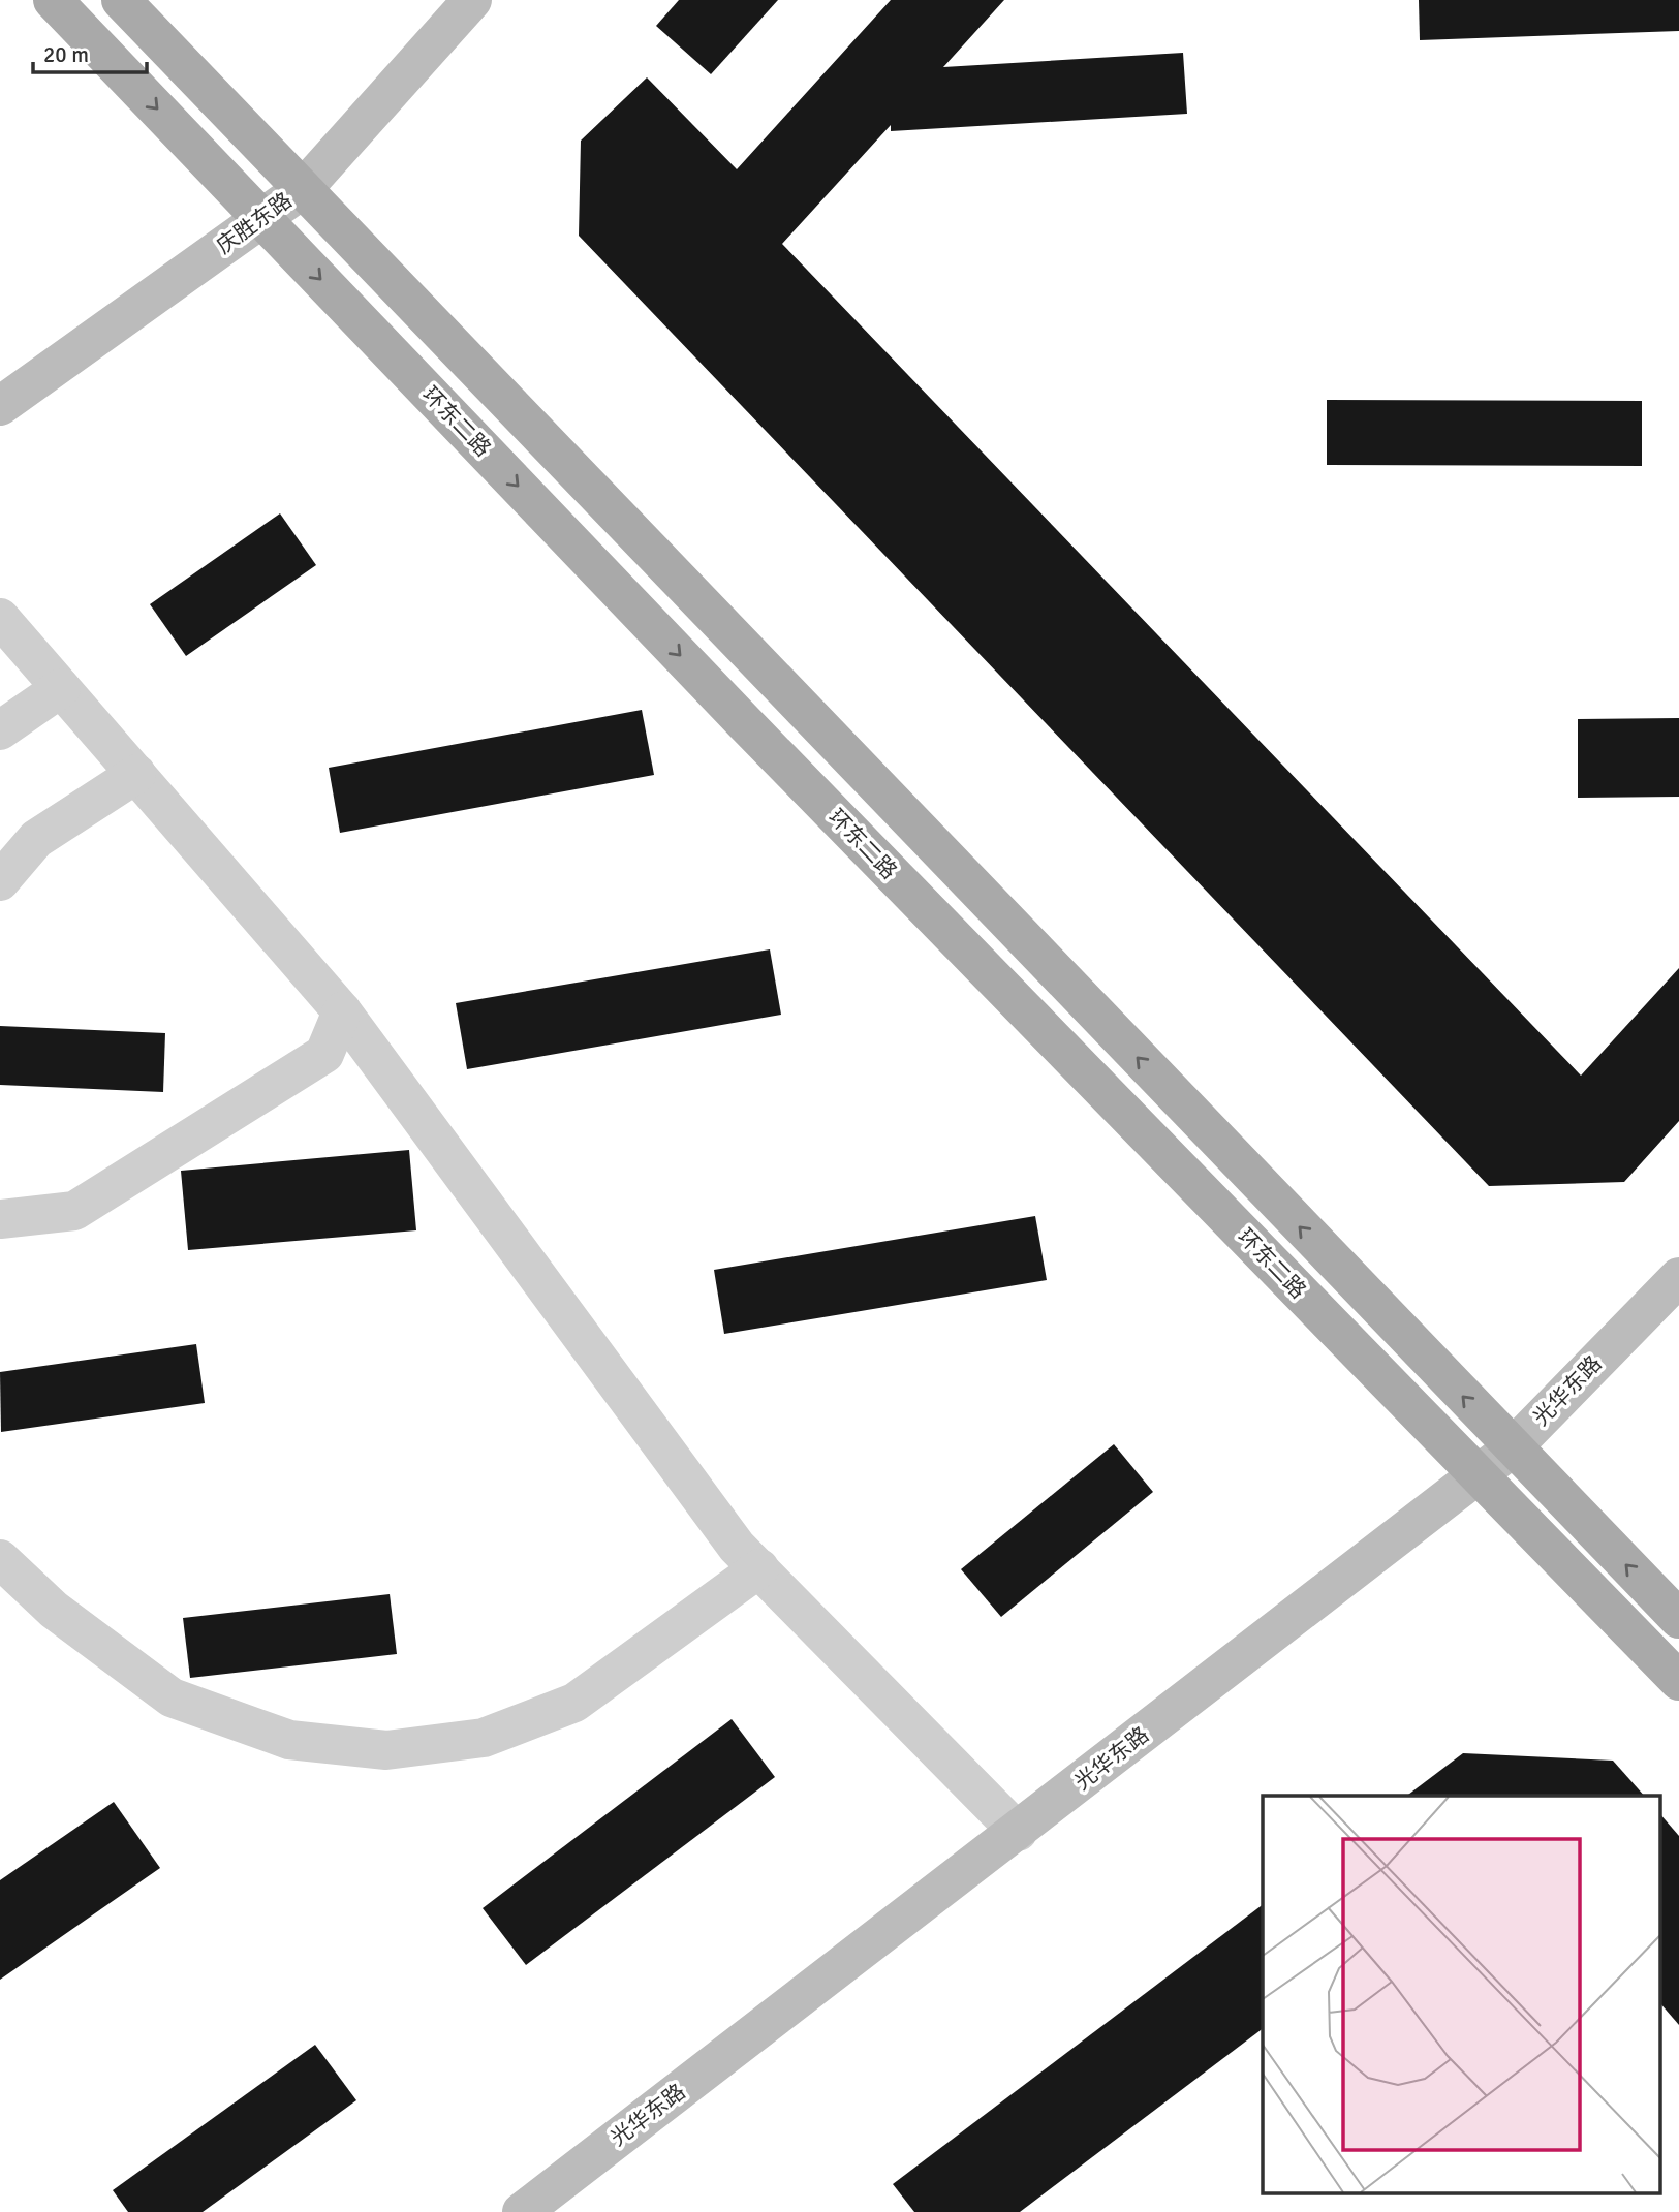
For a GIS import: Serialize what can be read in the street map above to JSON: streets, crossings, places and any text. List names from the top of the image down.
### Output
{
  "streets": {
    "main road": ["庆胜东路", "环东二路", "光华东路"]
  },
  "crossings": [
    ["庆胜东路", "环东二路"],
    ["环东二路", "光华东路"]
  ],
  "scale_bar": "20 m"
}
